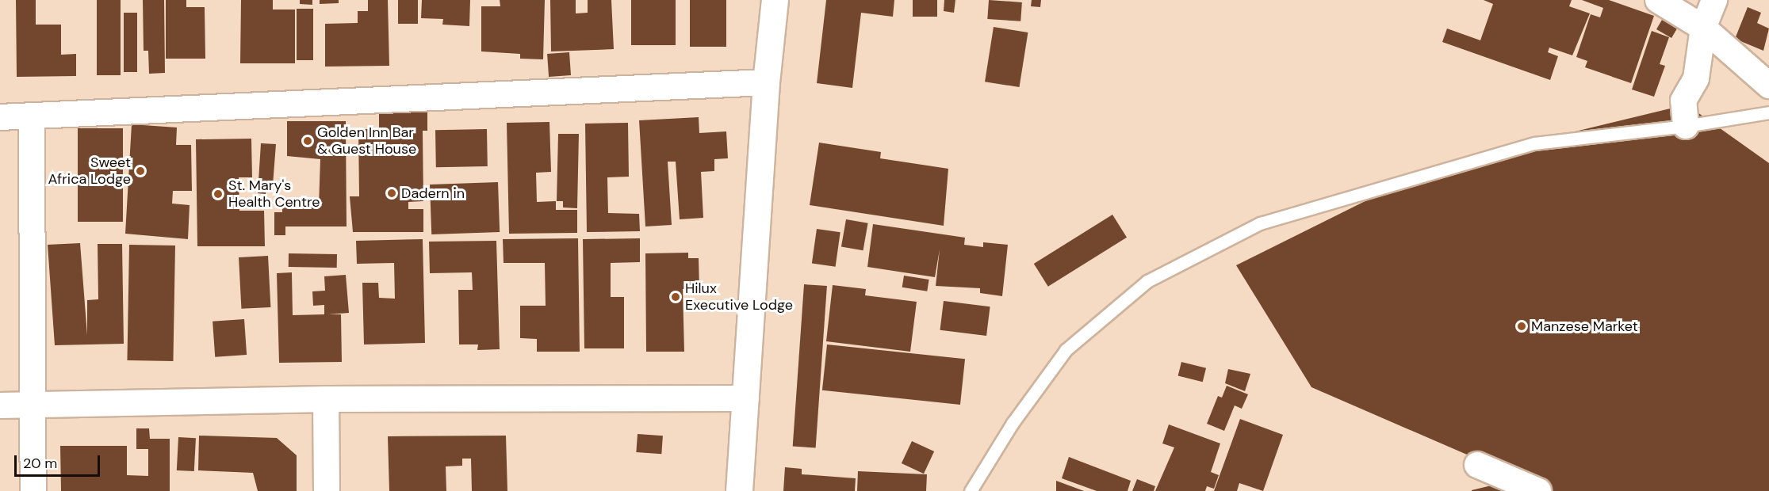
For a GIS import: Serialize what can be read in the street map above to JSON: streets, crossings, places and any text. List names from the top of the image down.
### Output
{
  "places": [
    "Golden Inn Bar & Guest House",
    "Sweet Africa Lodge",
    "Dadern in",
    "St. Mary's Health Centre",
    "Hilux Executive Lodge",
    "Manzese Market"
  ],
  "scale_bar": "20 m"
}
